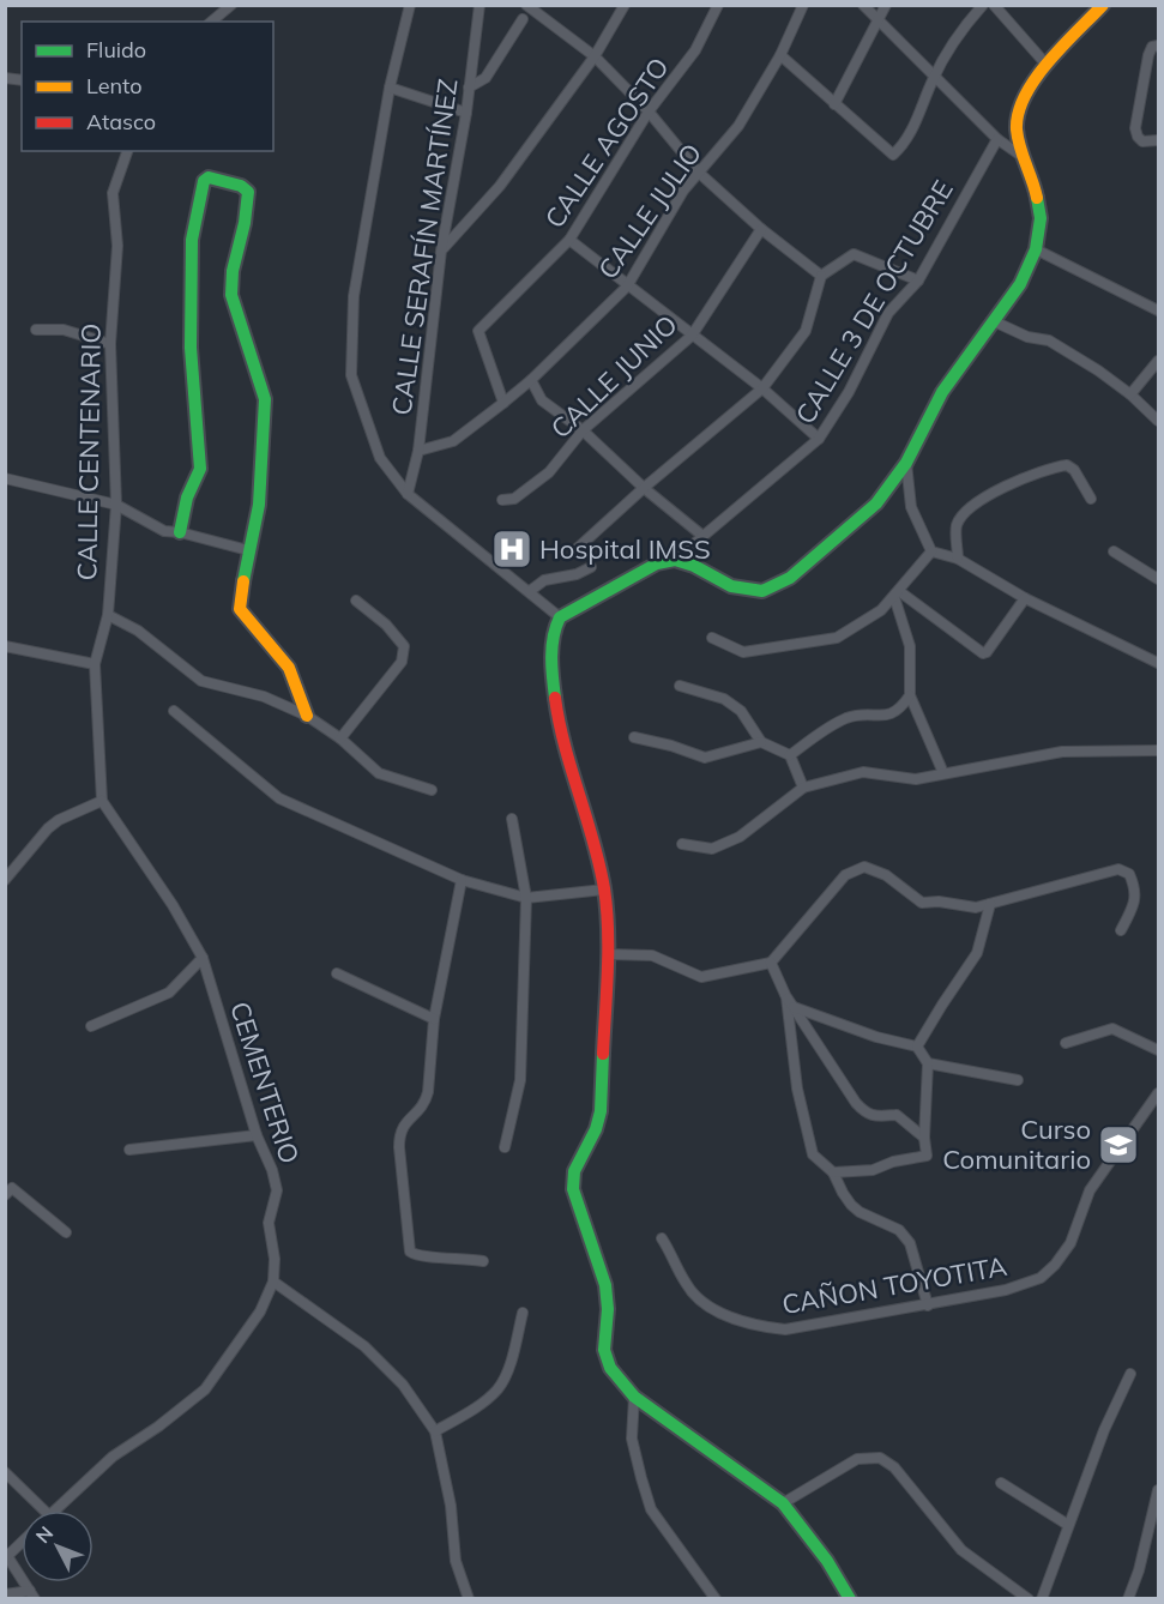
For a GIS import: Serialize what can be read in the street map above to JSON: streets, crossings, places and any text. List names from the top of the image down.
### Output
{
  "streets": {
    "street": [
      "CALLE AGOSTO",
      "CALLE JULIO",
      "CALLE SERAFÍN MARTÍNEZ",
      "CALLE 3 DE OCTUBRE",
      "CALLE JUNIO",
      "CALLE CENTENARIO",
      "CEMENTERIO",
      "CAÑON TOYOTITA"
    ]
  },
  "crossings": [
    ["CALLE AGOSTO", "CALLE JULIO"],
    ["CALLE JULIO", "CALLE SERAFÍN MARTÍNEZ"],
    ["CALLE CENTENARIO", "CEMENTERIO"]
  ],
  "places": {
    "hospital": ["Hospital IMSS"],
    "school or university": ["Curso Comunitario"]
  },
  "legend": ["Fluido", "Lento", "Atasco"],
  "north": "top left"
}
